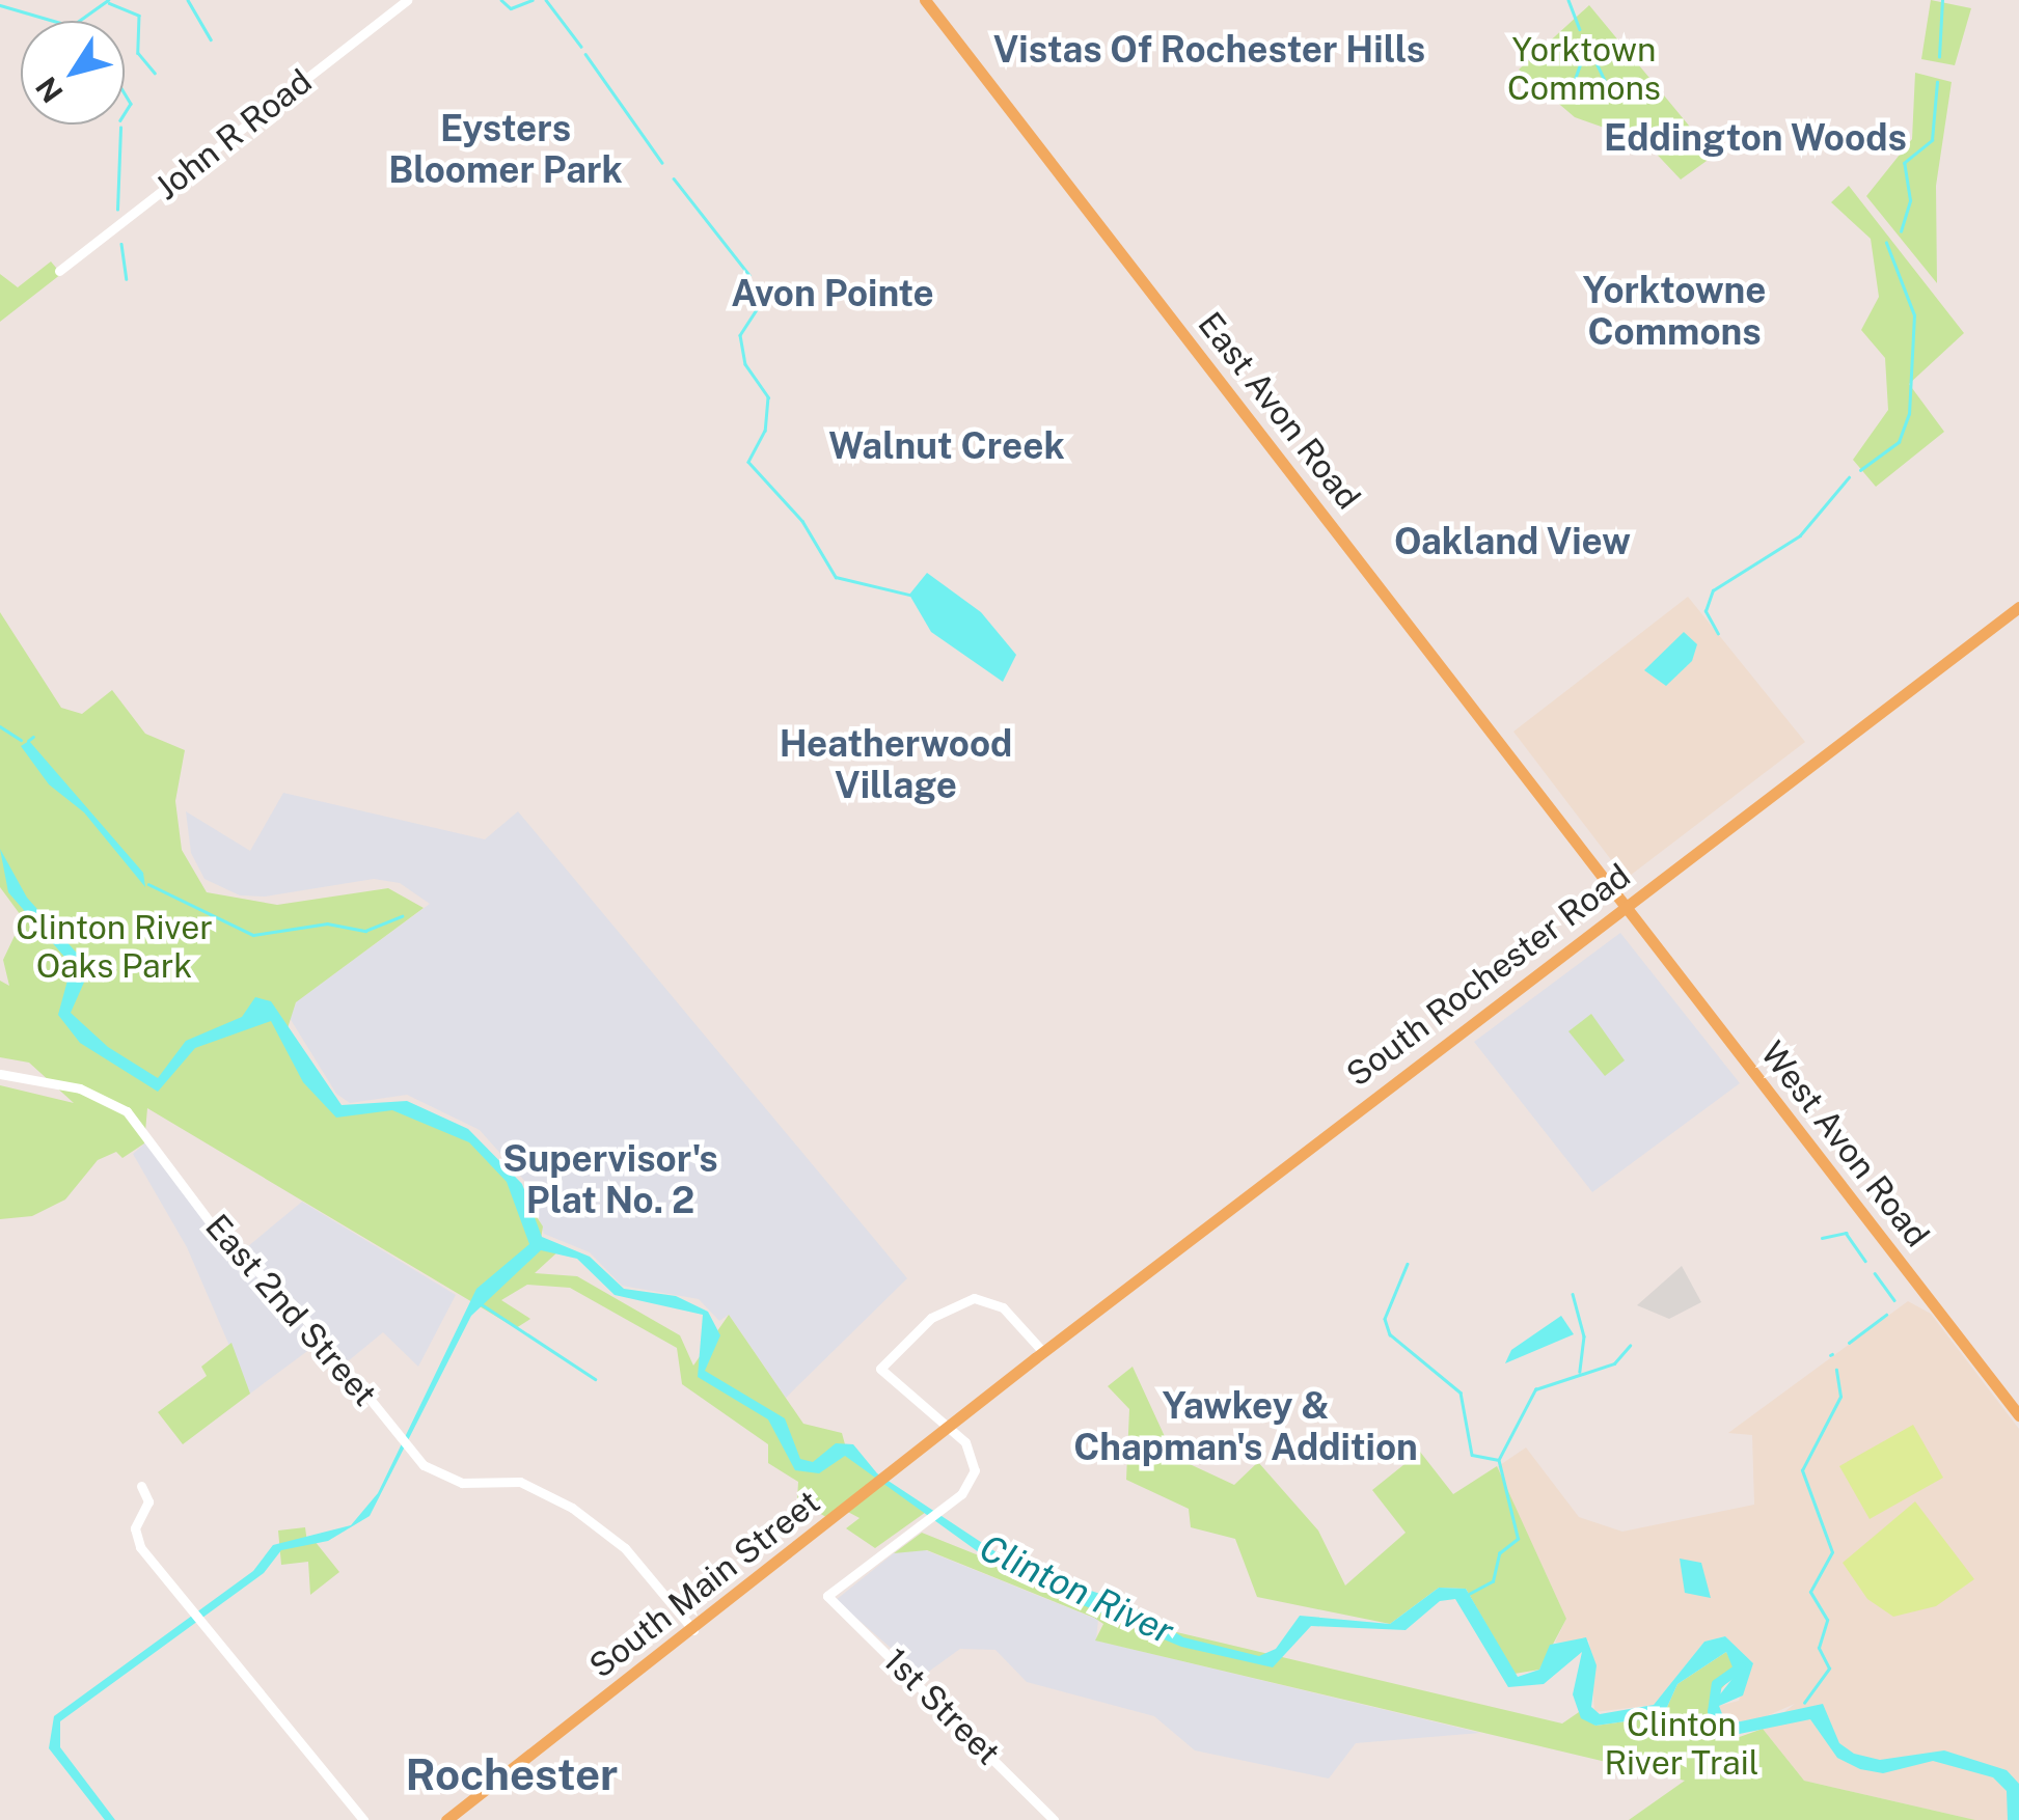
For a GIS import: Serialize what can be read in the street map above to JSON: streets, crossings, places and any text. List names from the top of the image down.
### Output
{
  "streets": {
    "main road": [
      "East Avon Road",
      "South Rochester Road",
      "West Avon Road",
      "South Main Street"
    ],
    "street": ["John R Road", "East 2nd Street", "1st Street"]
  },
  "crossings": [
    ["East Avon Road", "South Rochester Road"],
    ["East Avon Road", "West Avon Road"],
    ["South Rochester Road", "West Avon Road"],
    ["South Rochester Road", "South Main Street"],
    ["South Rochester Road", "1st Street"],
    ["East 2nd Street", "South Main Street"]
  ],
  "districts": [
    "Vistas Of Rochester Hills",
    "Eysters Bloomer Park",
    "Eddington Woods",
    "Yorktowne Commons",
    "Avon Pointe",
    "Walnut Creek",
    "Oakland View",
    "Heatherwood Village",
    "Supervisor's Plat No. 2",
    "Yawkey & Chapman's Addition",
    "Rochester"
  ],
  "water": ["Clinton River"],
  "parks": ["Yorktown Commons", "Clinton River Oaks Park", "Clinton River Trail"],
  "north": "bottom left"
}
